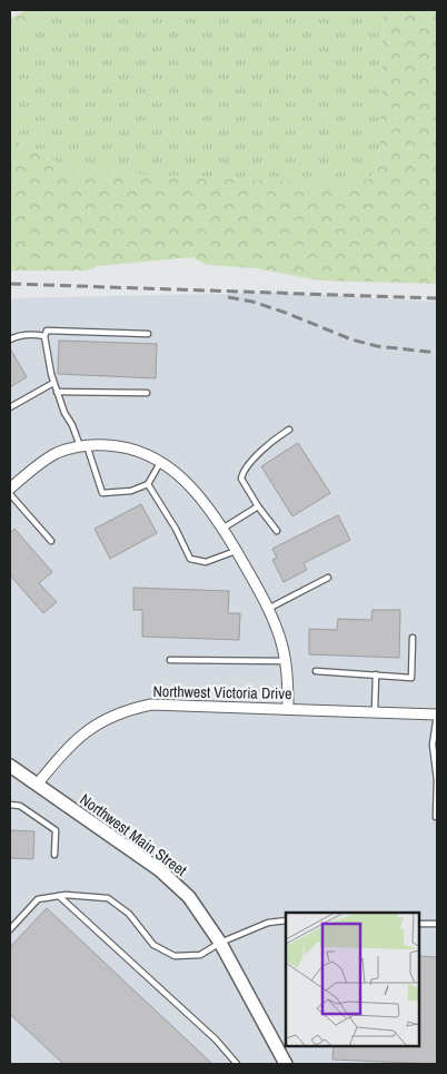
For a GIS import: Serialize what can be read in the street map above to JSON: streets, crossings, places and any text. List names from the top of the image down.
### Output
{
  "streets": {
    "street": ["Northwest Victoria Drive", "Northwest Main Street"]
  },
  "crossings": [
    ["Northwest Victoria Drive", "Northwest Main Street"]
  ]
}
